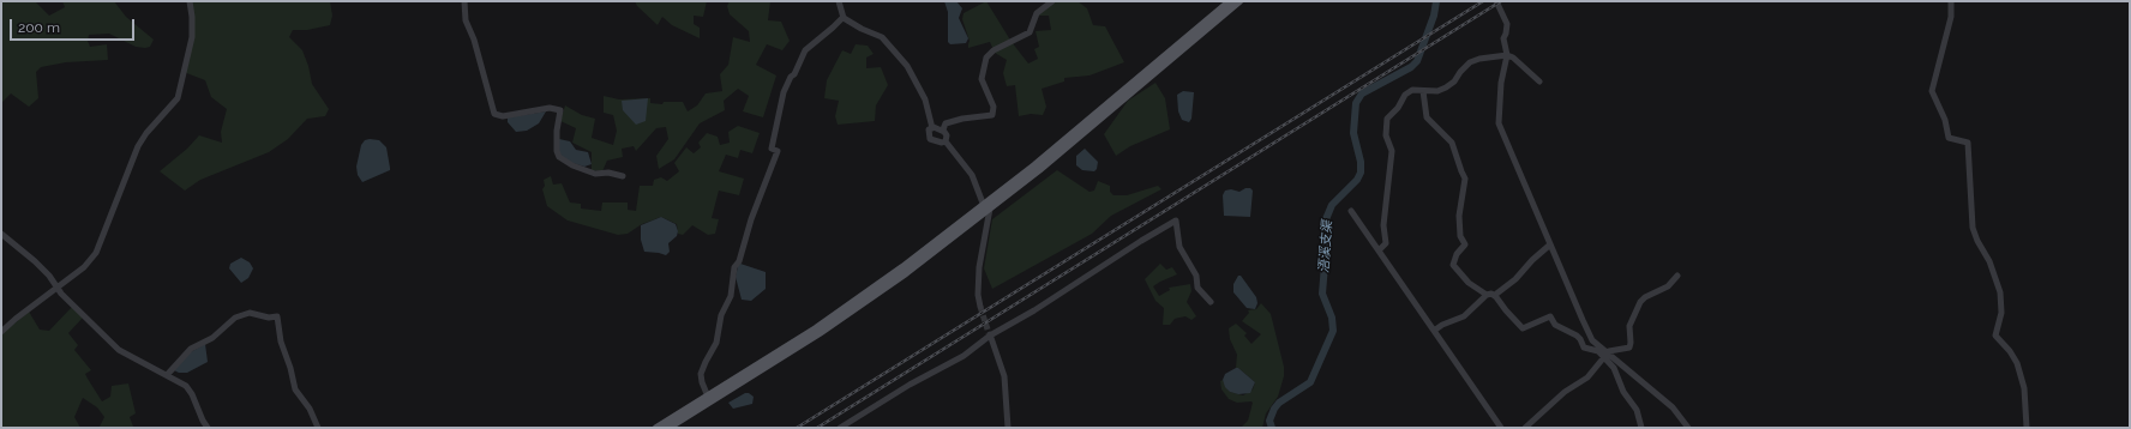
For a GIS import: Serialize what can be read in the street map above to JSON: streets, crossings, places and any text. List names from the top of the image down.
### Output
{
  "water": ["浯溪支渠"],
  "scale_bar": "200 m"
}
